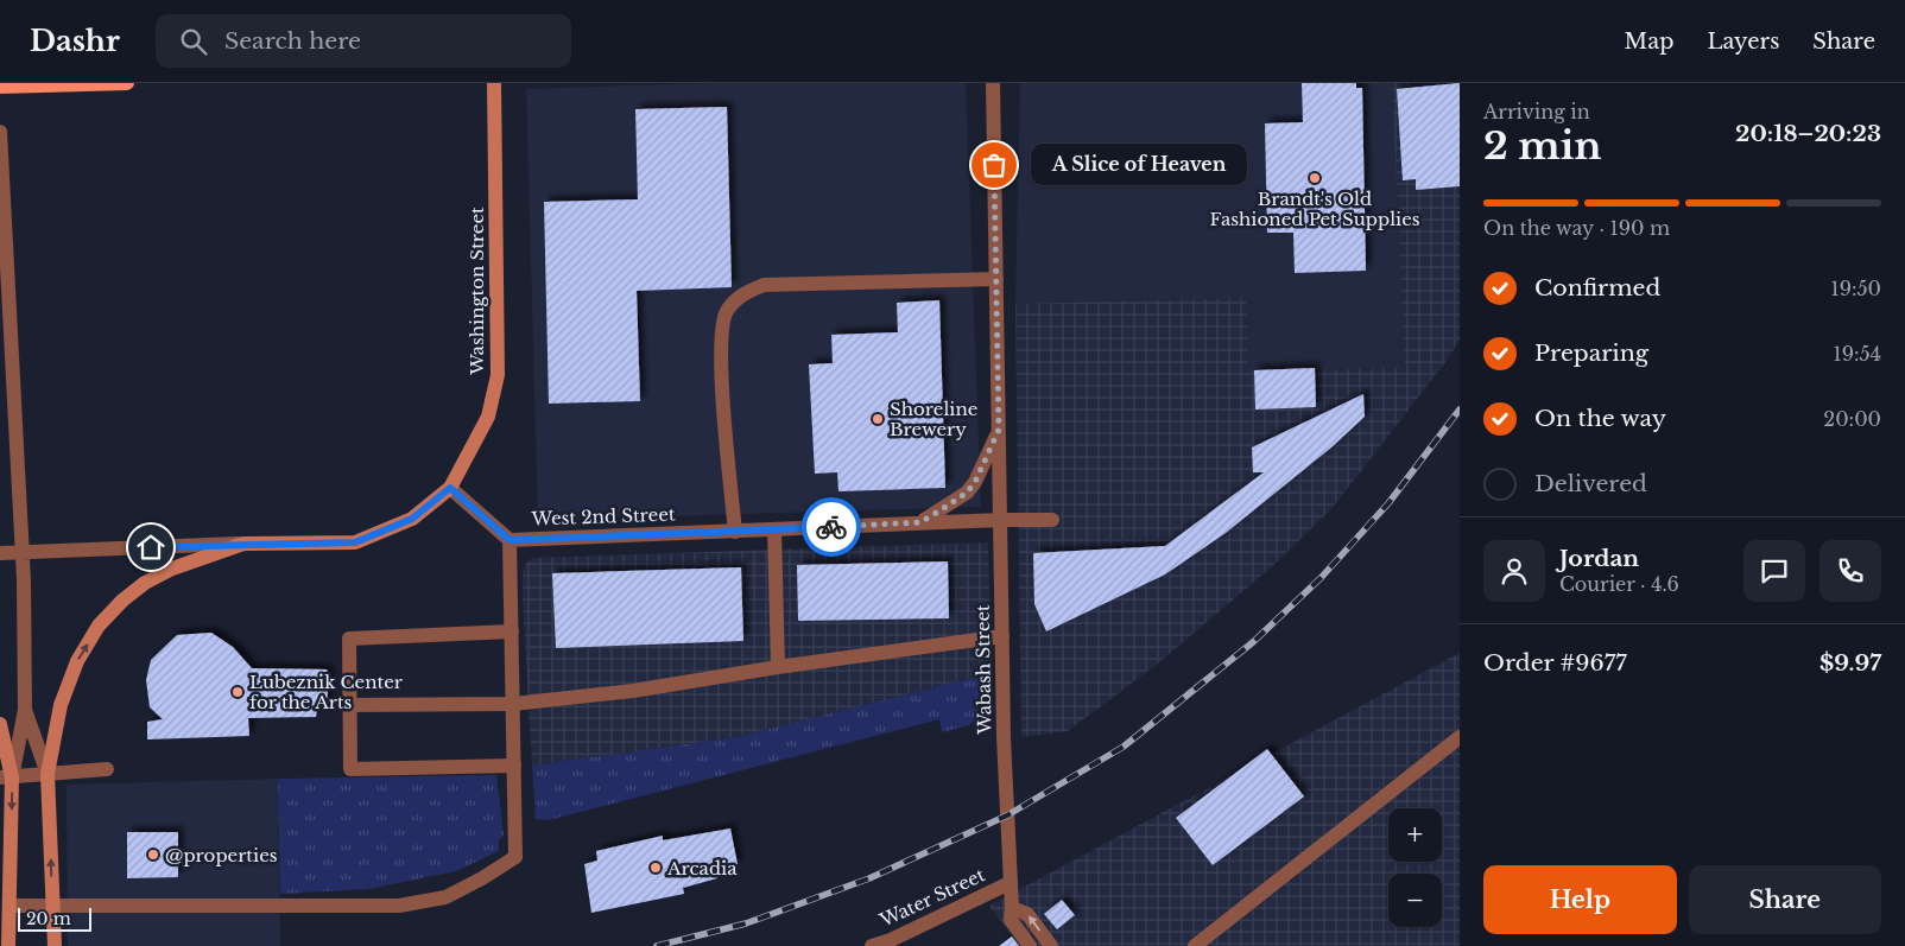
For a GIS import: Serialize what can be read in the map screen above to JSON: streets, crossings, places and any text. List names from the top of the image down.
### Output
{
  "streets": {
    "street": [
      "Washington Street",
      "West 2nd Street",
      "Wabash Street",
      "Water Street"
    ]
  },
  "crossings": [
    ["Washington Street", "West 2nd Street"],
    ["West 2nd Street", "Wabash Street"],
    ["Wabash Street", "Water Street"]
  ],
  "places": [
    "A Slice of Heaven",
    "Brandt's Old Fashioned Pet Supplies",
    "Shoreline Brewery",
    "Lubeznik Center for the Arts",
    "@properties",
    "Arcadia"
  ],
  "scale_bar": "20 m",
  "page": {
    "header": "Dashr",
    "search": "Search here",
    "nav": ["Map", "Layers", "Share"],
    "heading": ["2 min", "Arriving in", "20:18–20:23"],
    "panel": [
      "Jordan",
      "Courier · 4.6",
      "Order #9677",
      "$9.97"
    ],
    "bubble": "A Slice of Heaven",
    "bar": "On the way · 190 m",
    "list": [
      ["Confirmed", "19:50"],
      ["Preparing", "19:54"],
      ["On the way", "20:00"],
      "Delivered"
    ],
    "map_buttons": ["+", "−"],
    "buttons": ["Help", "Share"],
    "scale": "20 m"
  }
}
